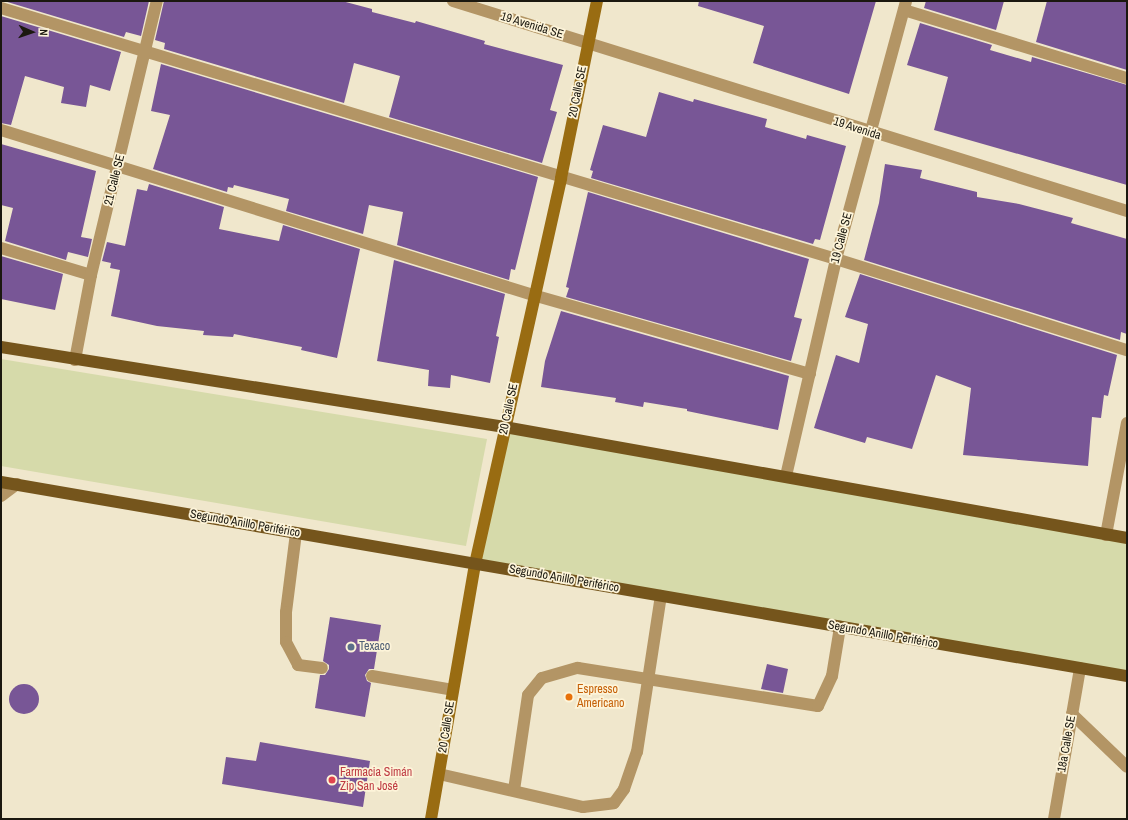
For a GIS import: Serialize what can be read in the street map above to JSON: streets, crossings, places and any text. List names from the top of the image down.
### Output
{
  "streets": {
    "main road": ["Segundo Anillo Periférico"],
    "street": [
      "19 Avenida SE",
      "20 Calle SE",
      "19 Avenida",
      "21 Calle SE",
      "19 Calle SE",
      "18a Calle SE"
    ]
  },
  "crossings": [
    ["19 Avenida SE", "20 Calle SE"],
    ["19 Avenida SE", "19 Avenida"],
    ["20 Calle SE", "19 Avenida"],
    ["20 Calle SE", "Segundo Anillo Periférico"],
    ["19 Avenida", "19 Calle SE"],
    ["Segundo Anillo Periférico", "18a Calle SE"]
  ],
  "places": ["Texaco", "Espresso Americano", "Farmacia Simán Zip San José"],
  "north": "right"
}
